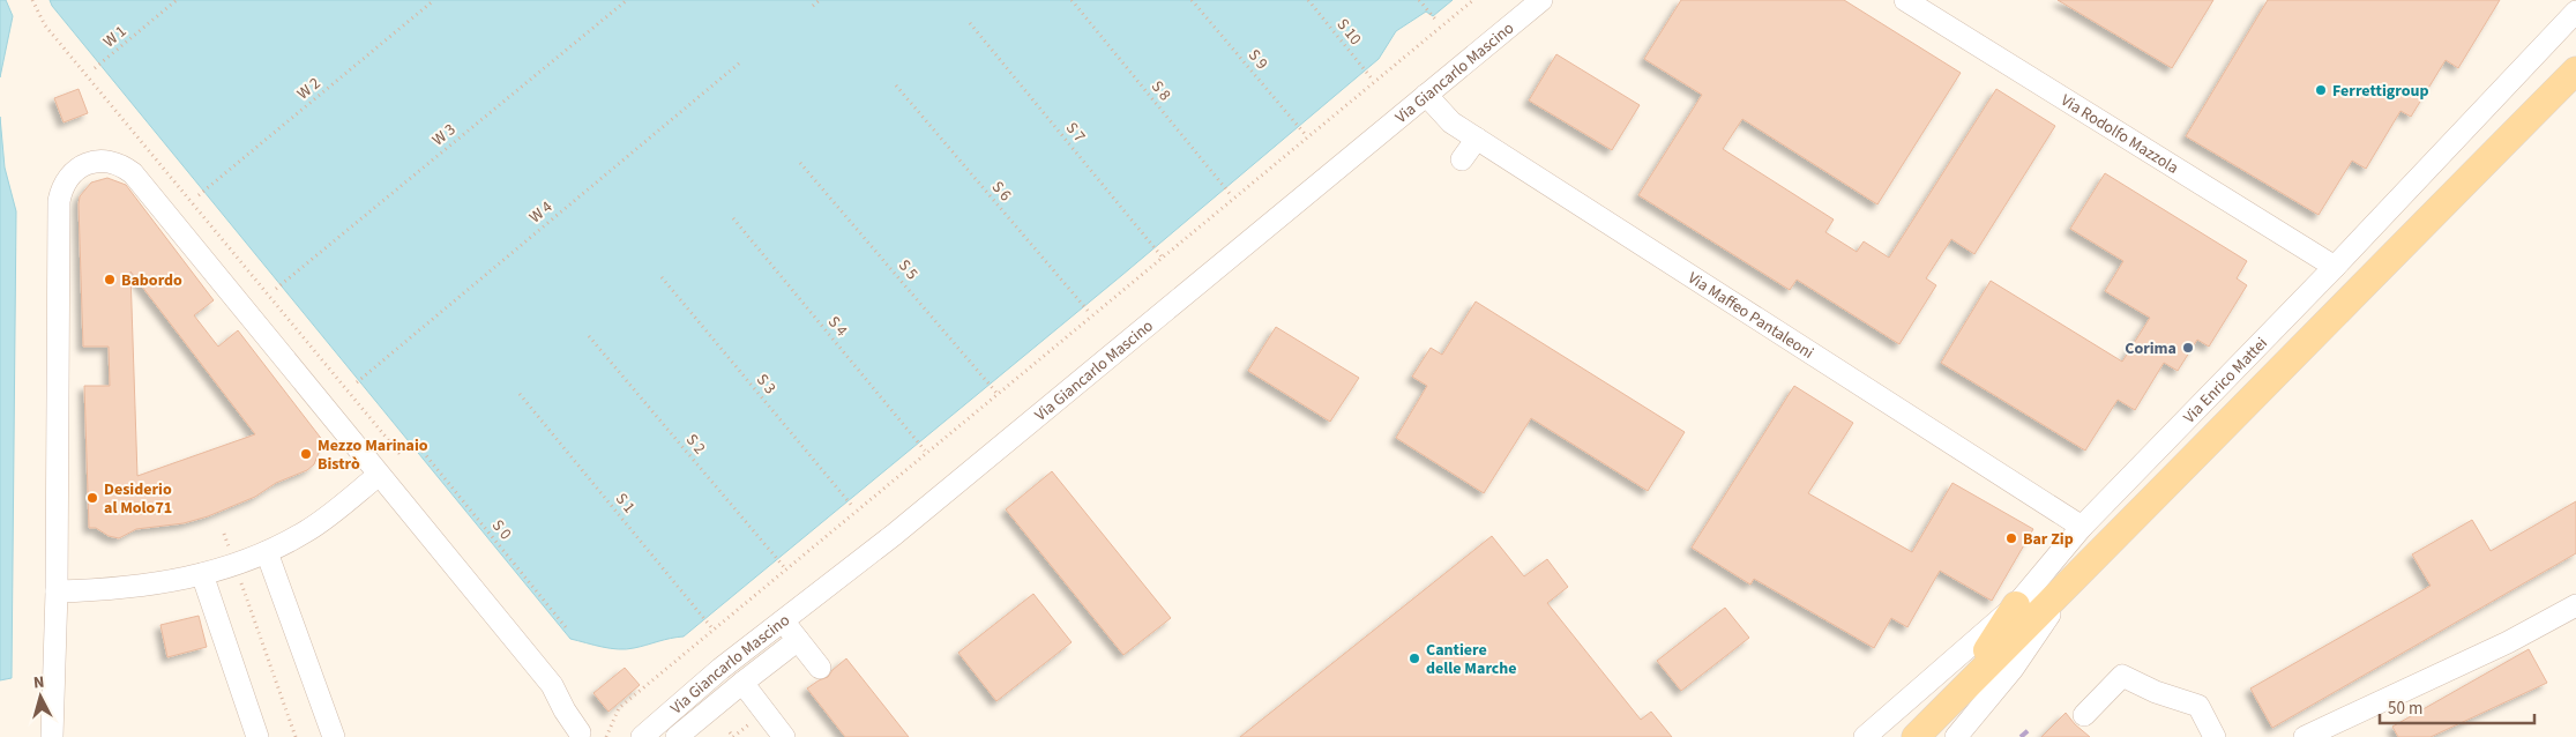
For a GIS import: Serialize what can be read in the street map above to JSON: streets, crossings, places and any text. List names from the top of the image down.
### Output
{
  "streets": {
    "main road": ["Via Enrico Mattei"],
    "street": ["Via Giancarlo Mascino", "Via Rodolfo Mazzola", "Via Maffeo Pantaleoni"],
    "path": [
      "S 10",
      "W 1",
      "S 9",
      "W 2",
      "S 8",
      "S 7",
      "W 3",
      "S 6",
      "W 4",
      "S 5",
      "S 4",
      "S 3",
      "S 2",
      "S 1",
      "S 0"
    ]
  },
  "crossings": [
    ["Via Giancarlo Mascino", "Via Maffeo Pantaleoni"],
    ["Via Rodolfo Mazzola", "Via Enrico Mattei"],
    ["Via Maffeo Pantaleoni", "Via Enrico Mattei"]
  ],
  "places": [
    "Ferrettigroup",
    "Babordo",
    "Corima",
    "Mezzo Marinaio Bistrò",
    "Desiderio al Molo71",
    "Bar Zip",
    "Cantiere delle Marche"
  ],
  "scale_bar": "50 m",
  "north": "top"
}
